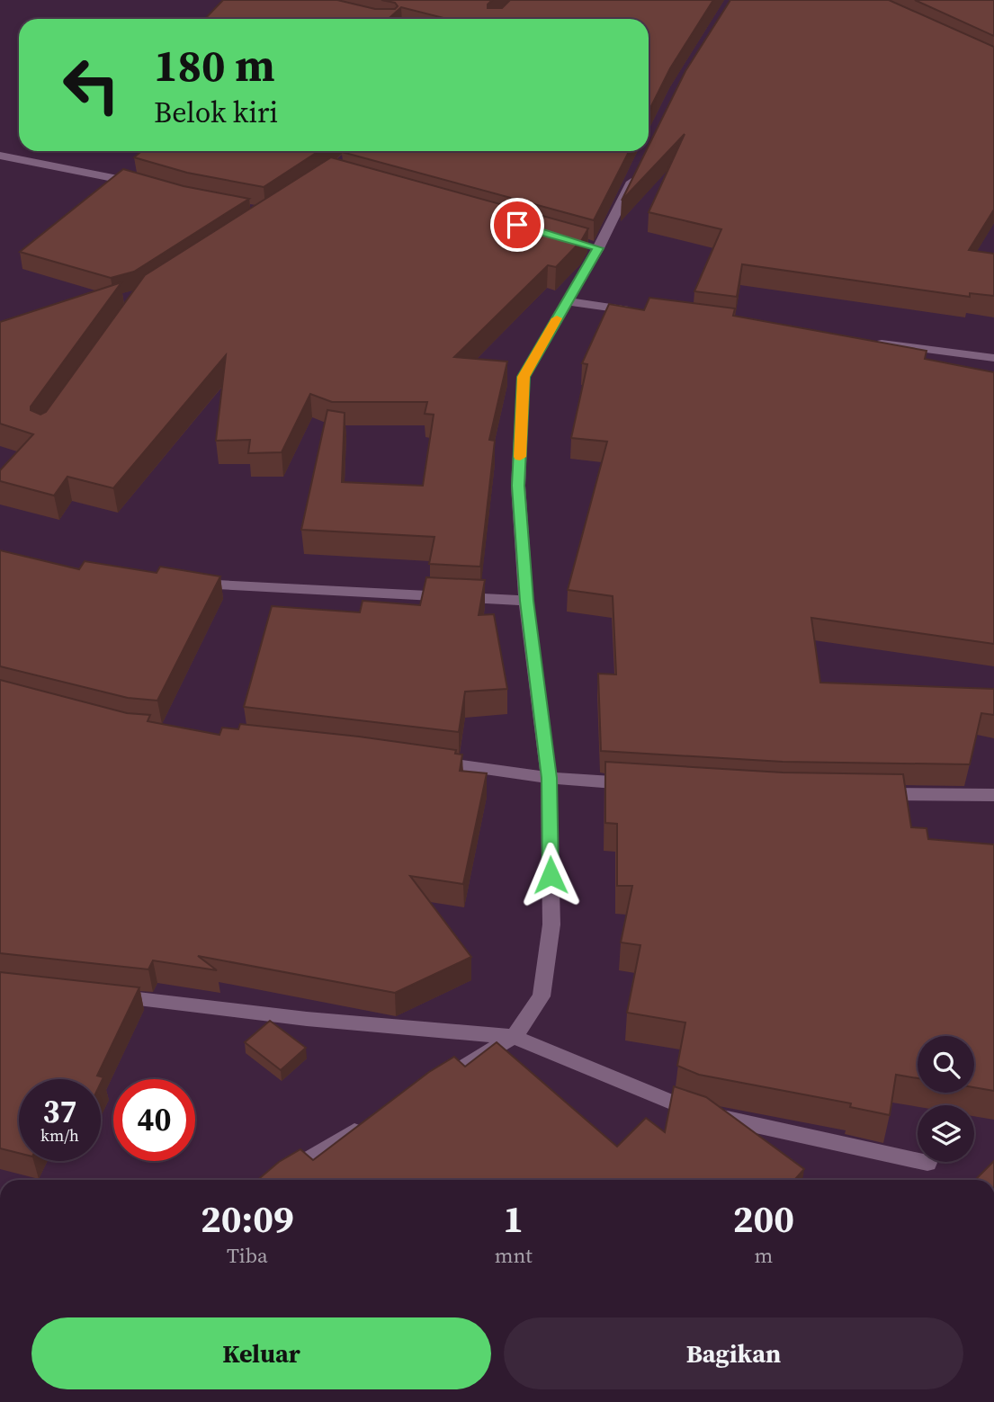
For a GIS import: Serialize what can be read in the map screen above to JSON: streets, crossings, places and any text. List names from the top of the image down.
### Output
{
  "page": {
    "turn": ["180 m", "Belok kiri"],
    "speed": "37 km/h",
    "limit": "40",
    "eta": [
      "20:09",
      "Tiba",
      "1",
      "mnt",
      "200",
      "m"
    ],
    "buttons": ["Keluar", "Bagikan"]
  }
}
